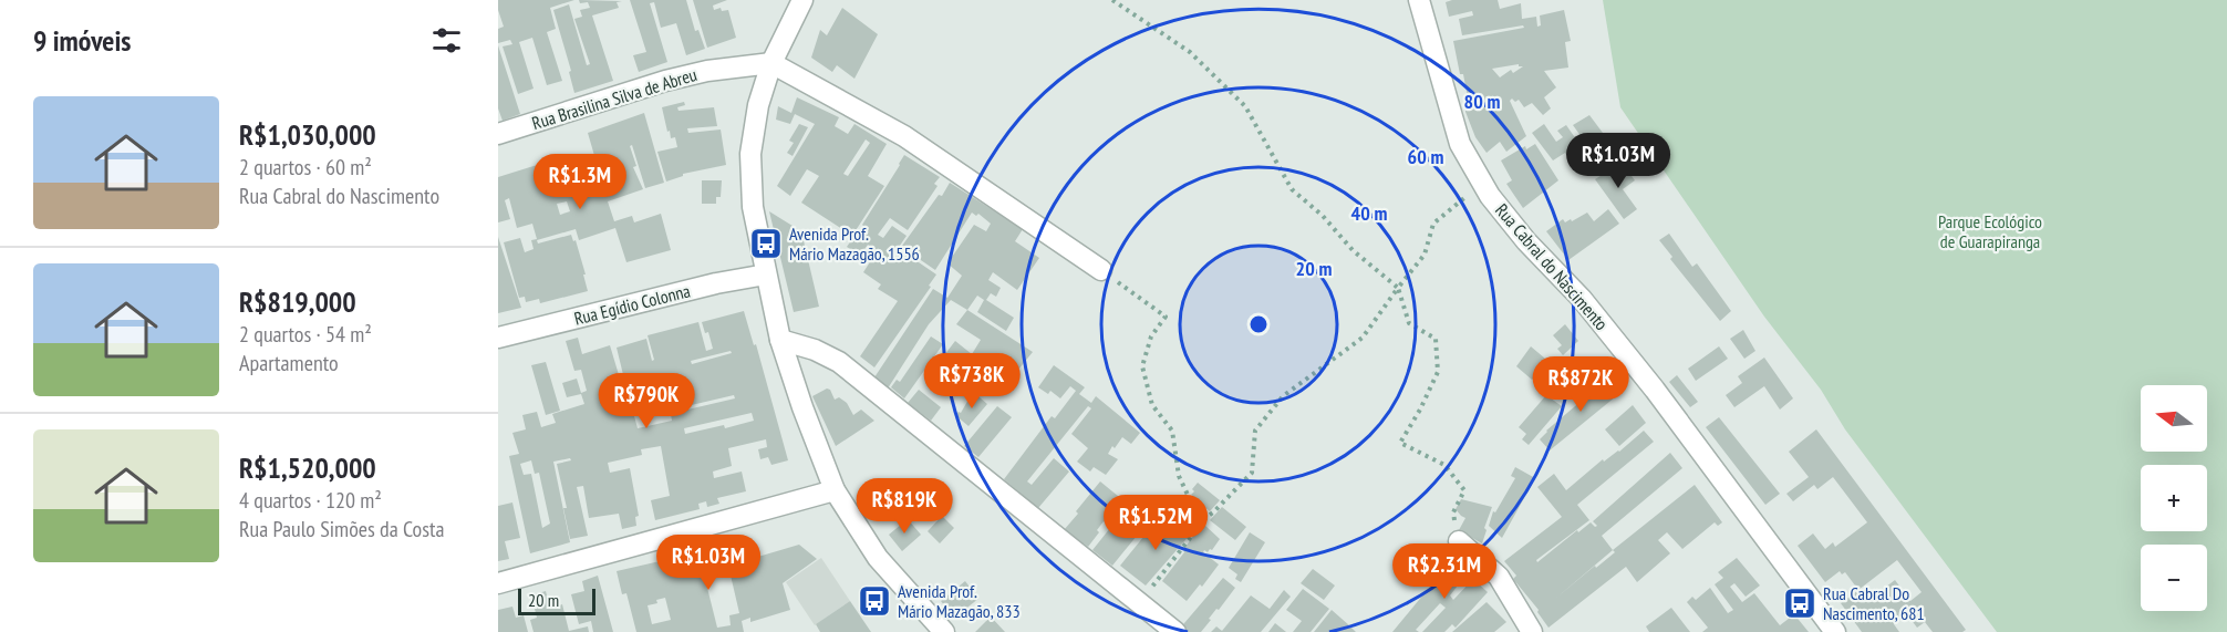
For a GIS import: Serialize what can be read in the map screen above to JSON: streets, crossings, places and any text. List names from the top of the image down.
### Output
{
  "streets": {
    "street": ["Rua Brasilina Silva de Abreu", "Rua Cabral do Nascimento", "Rua Egídio Colonna"]
  },
  "parks": ["Parque Ecológico de Guarapiranga"],
  "places": {
    "bus stop": ["Avenida Prof. Mário Mazagão, 1556", "Avenida Prof. Mário Mazagão, 833", "Rua Cabral Do Nascimento, 681"]
  },
  "scale_bar": "20 m",
  "north": "left",
  "page": {
    "heading": "9 imóveis",
    "list": [
      {
        "name": "R$1,030,000",
        "note": "2 quartos · 60 m² · Rua Cabral do Nascimento"
      },
      {
        "name": "R$819,000",
        "note": "2 quartos · 54 m² · Apartamento"
      },
      {
        "name": "R$1,520,000",
        "note": "4 quartos · 120 m² · Rua Paulo Simões da Costa"
      }
    ],
    "price": [
      "R$1.03M",
      "R$1.3M",
      "R$738K",
      "R$872K",
      "R$790K",
      "R$819K",
      "R$1.52M",
      "R$1.03M",
      "R$2.31M"
    ],
    "map_buttons": ["+", "−"],
    "scale": "20 m"
  },
  "rings": [
    "80 m",
    "60 m",
    "40 m",
    "20 m"
  ]
}
